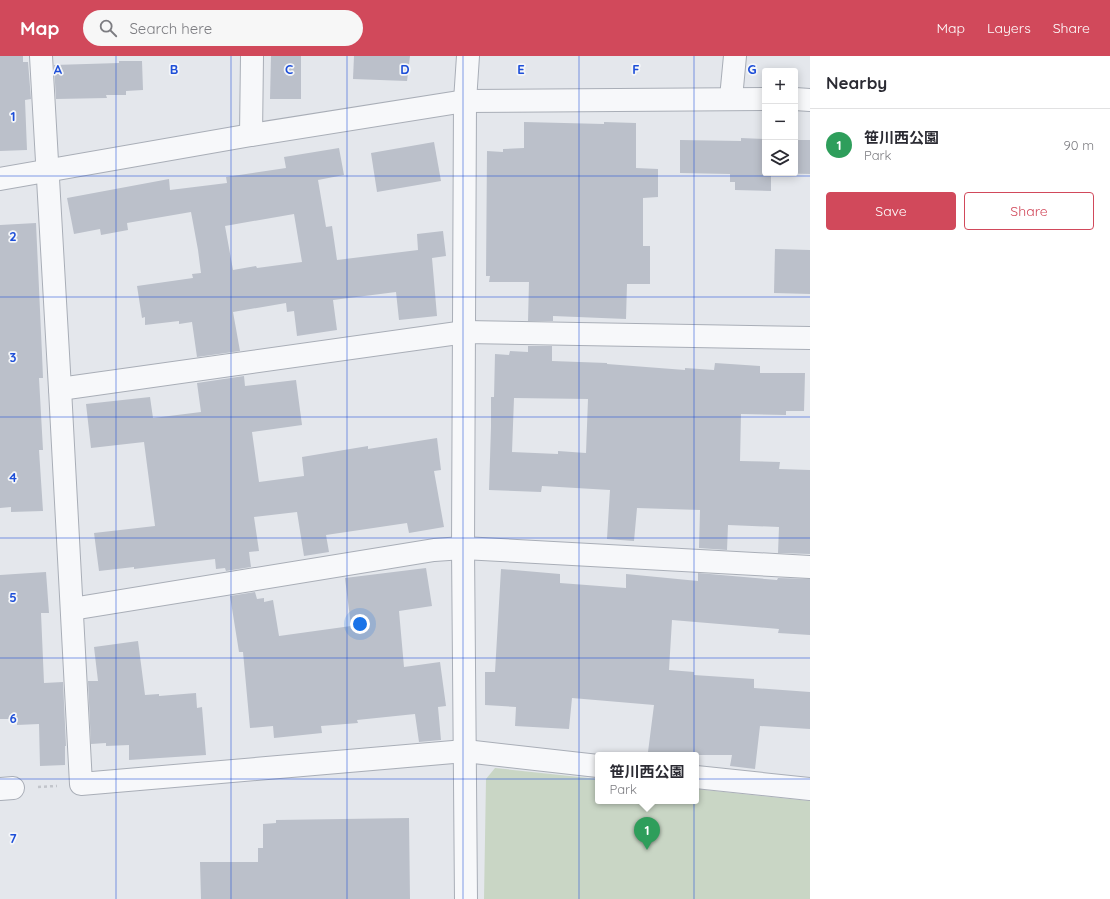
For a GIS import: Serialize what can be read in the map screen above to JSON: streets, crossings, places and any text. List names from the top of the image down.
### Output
{
  "page": {
    "header": "Map",
    "search": "Search here",
    "nav": ["Map", "Layers", "Share"],
    "heading": "Nearby",
    "map_buttons": ["+", "−"],
    "list": [
      {
        "mark": "1",
        "name": "笹川西公園",
        "note": "Park",
        "value": "90 m"
      }
    ],
    "buttons": ["Save", "Share"],
    "popup": ["笹川西公園", "Park"],
    "pins": "1"
  },
  "grid": {
    "columns": [
      "A",
      "B",
      "C",
      "D",
      "E",
      "F",
      "G"
    ],
    "rows": [
      "1",
      "2",
      "3",
      "4",
      "5",
      "6",
      "7"
    ]
  }
}
